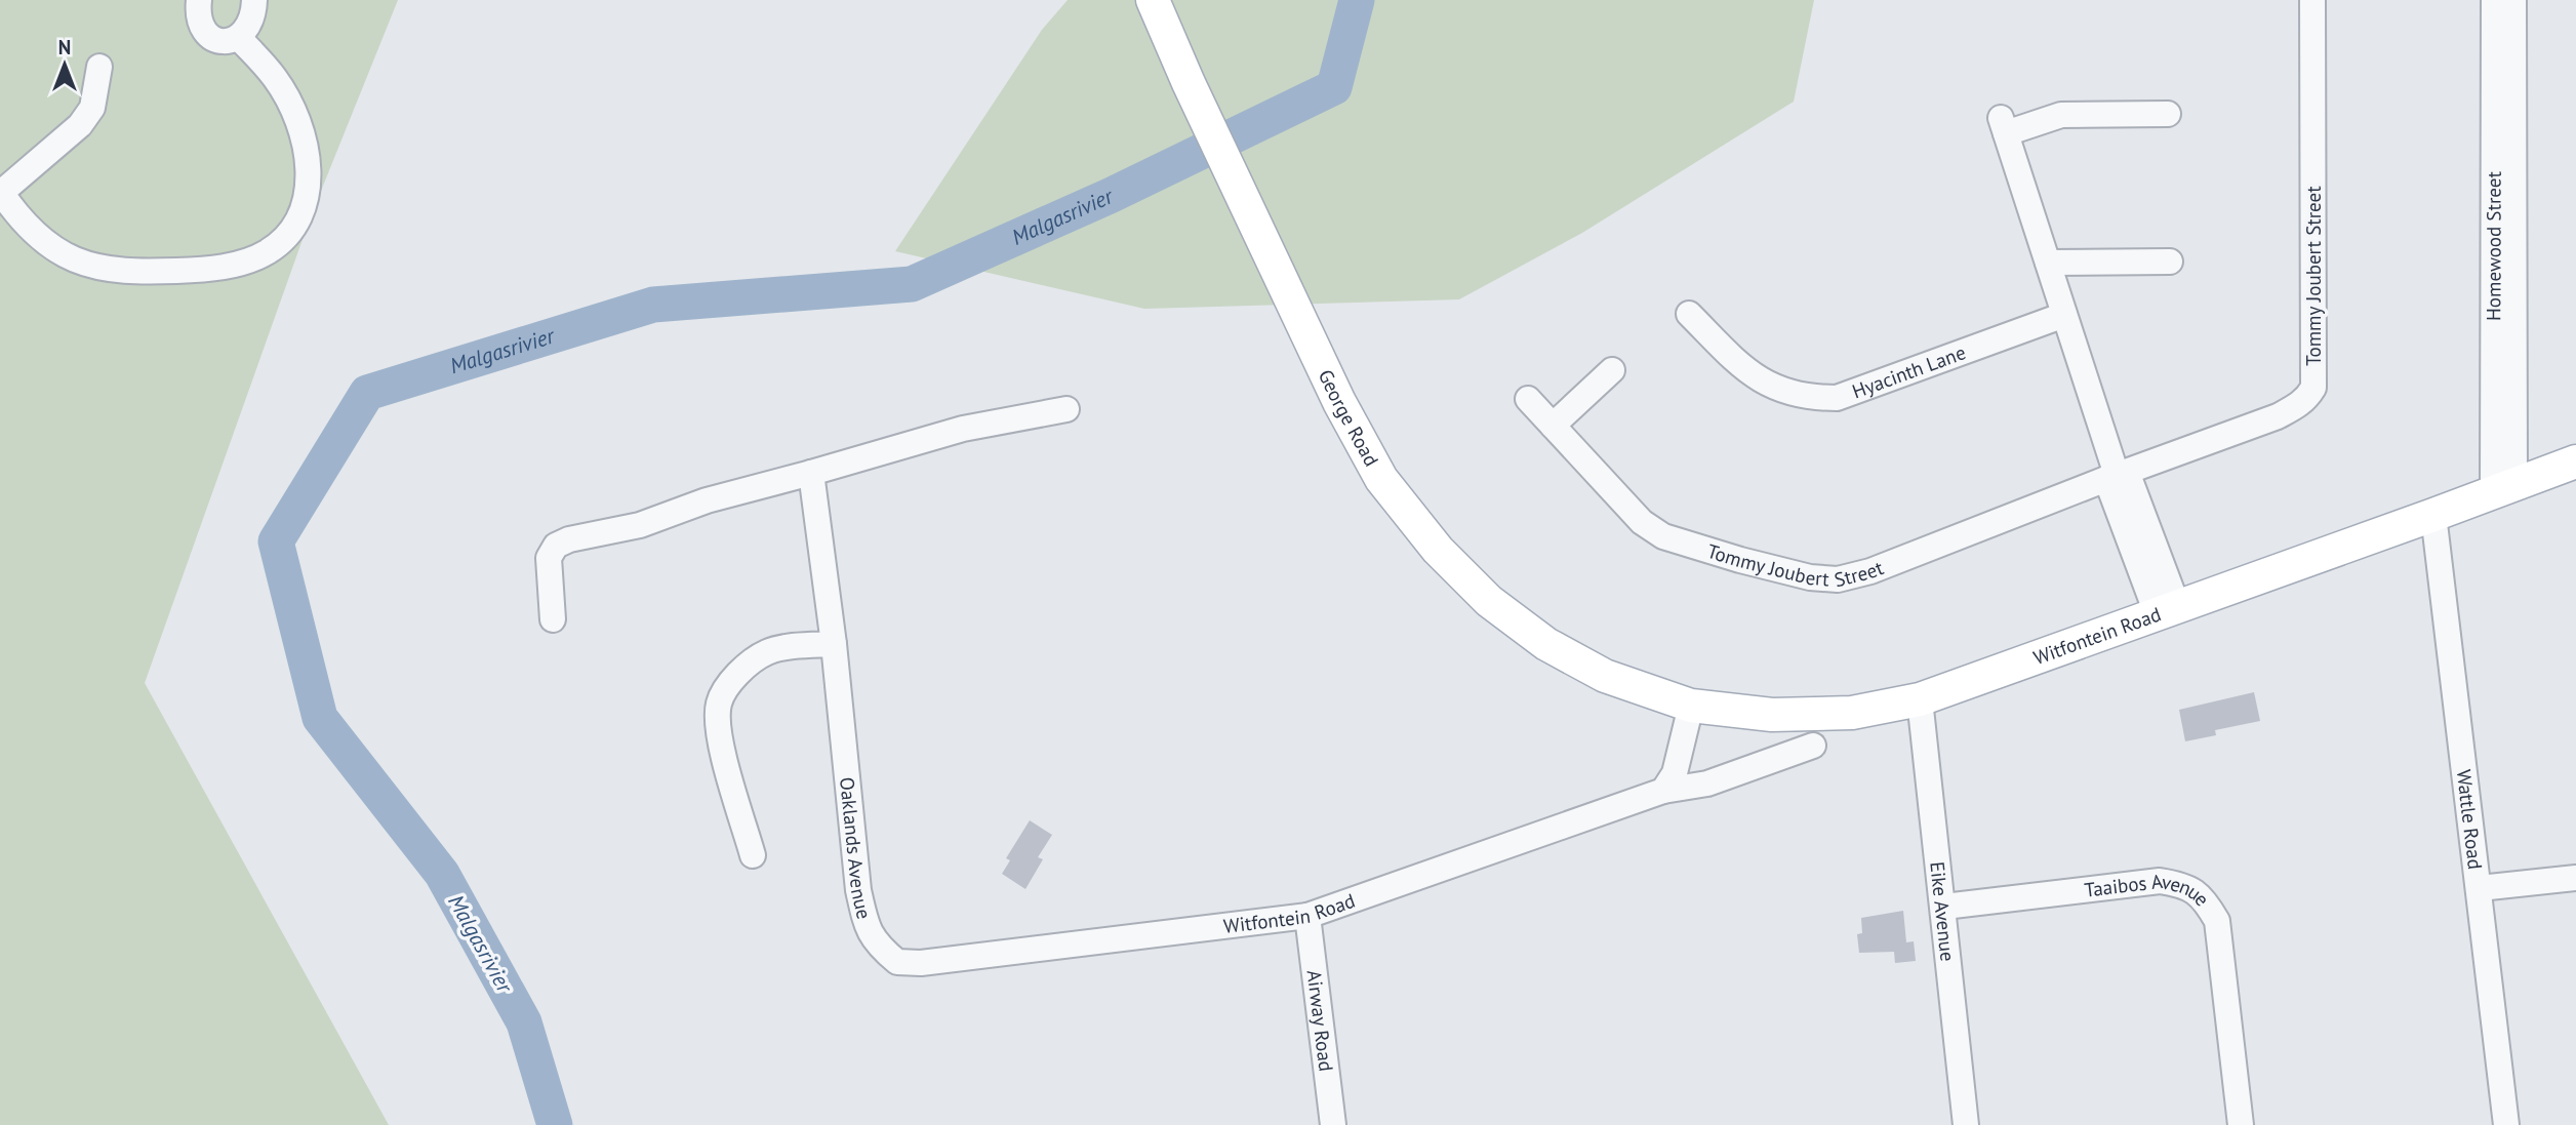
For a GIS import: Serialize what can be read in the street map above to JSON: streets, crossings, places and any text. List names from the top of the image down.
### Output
{
  "streets": {
    "main road": ["George Road", "Witfontein Road"],
    "street": [
      "Homewood Street",
      "Tommy Joubert Street",
      "Hyacinth Lane",
      "Wattle Road",
      "Oaklands Avenue",
      "Taaibos Avenue",
      "Eike Avenue",
      "Airway Road"
    ]
  },
  "crossings": [
    ["Homewood Street", "Witfontein Road"],
    ["George Road", "Witfontein Road"],
    ["Witfontein Road", "Wattle Road"],
    ["Witfontein Road", "Oaklands Avenue"],
    ["Witfontein Road", "Eike Avenue"],
    ["Witfontein Road", "Airway Road"],
    ["Taaibos Avenue", "Eike Avenue"]
  ],
  "water": ["Malgasrivier"],
  "north": "top"
}
